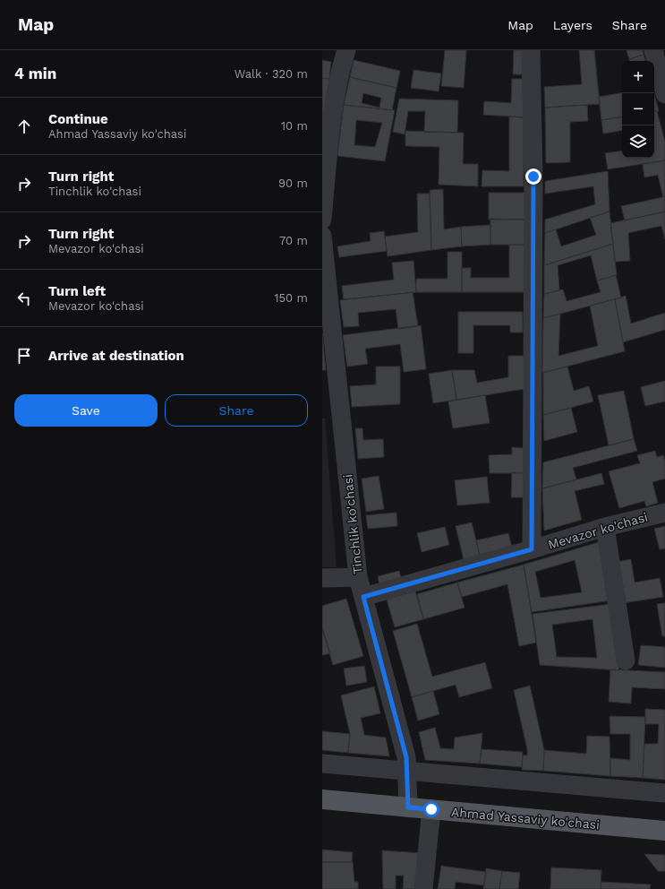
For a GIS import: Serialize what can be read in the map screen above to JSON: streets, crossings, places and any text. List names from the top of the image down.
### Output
{
  "streets": {
    "main road": ["Ahmad Yassaviy ko'chasi"],
    "street": ["Tinchlik ko'chasi", "Mevazor ko'chasi"]
  },
  "crossings": [
    ["Tinchlik ko'chasi", "Mevazor ko'chasi"],
    ["Tinchlik ko'chasi", "Ahmad Yassaviy ko'chasi"]
  ],
  "page": {
    "header": "Map",
    "nav": ["Map", "Layers", "Share"],
    "heading": ["4 min", "Walk · 320 m"],
    "map_buttons": ["+", "−"],
    "list": [
      ["Continue", "Ahmad Yassaviy ko'chasi", "10 m"],
      ["Turn right", "Tinchlik ko'chasi", "90 m"],
      ["Turn right", "Mevazor ko'chasi", "70 m"],
      ["Turn left", "Mevazor ko'chasi", "150 m"],
      "Arrive at destination"
    ],
    "buttons": ["Save", "Share"]
  }
}
